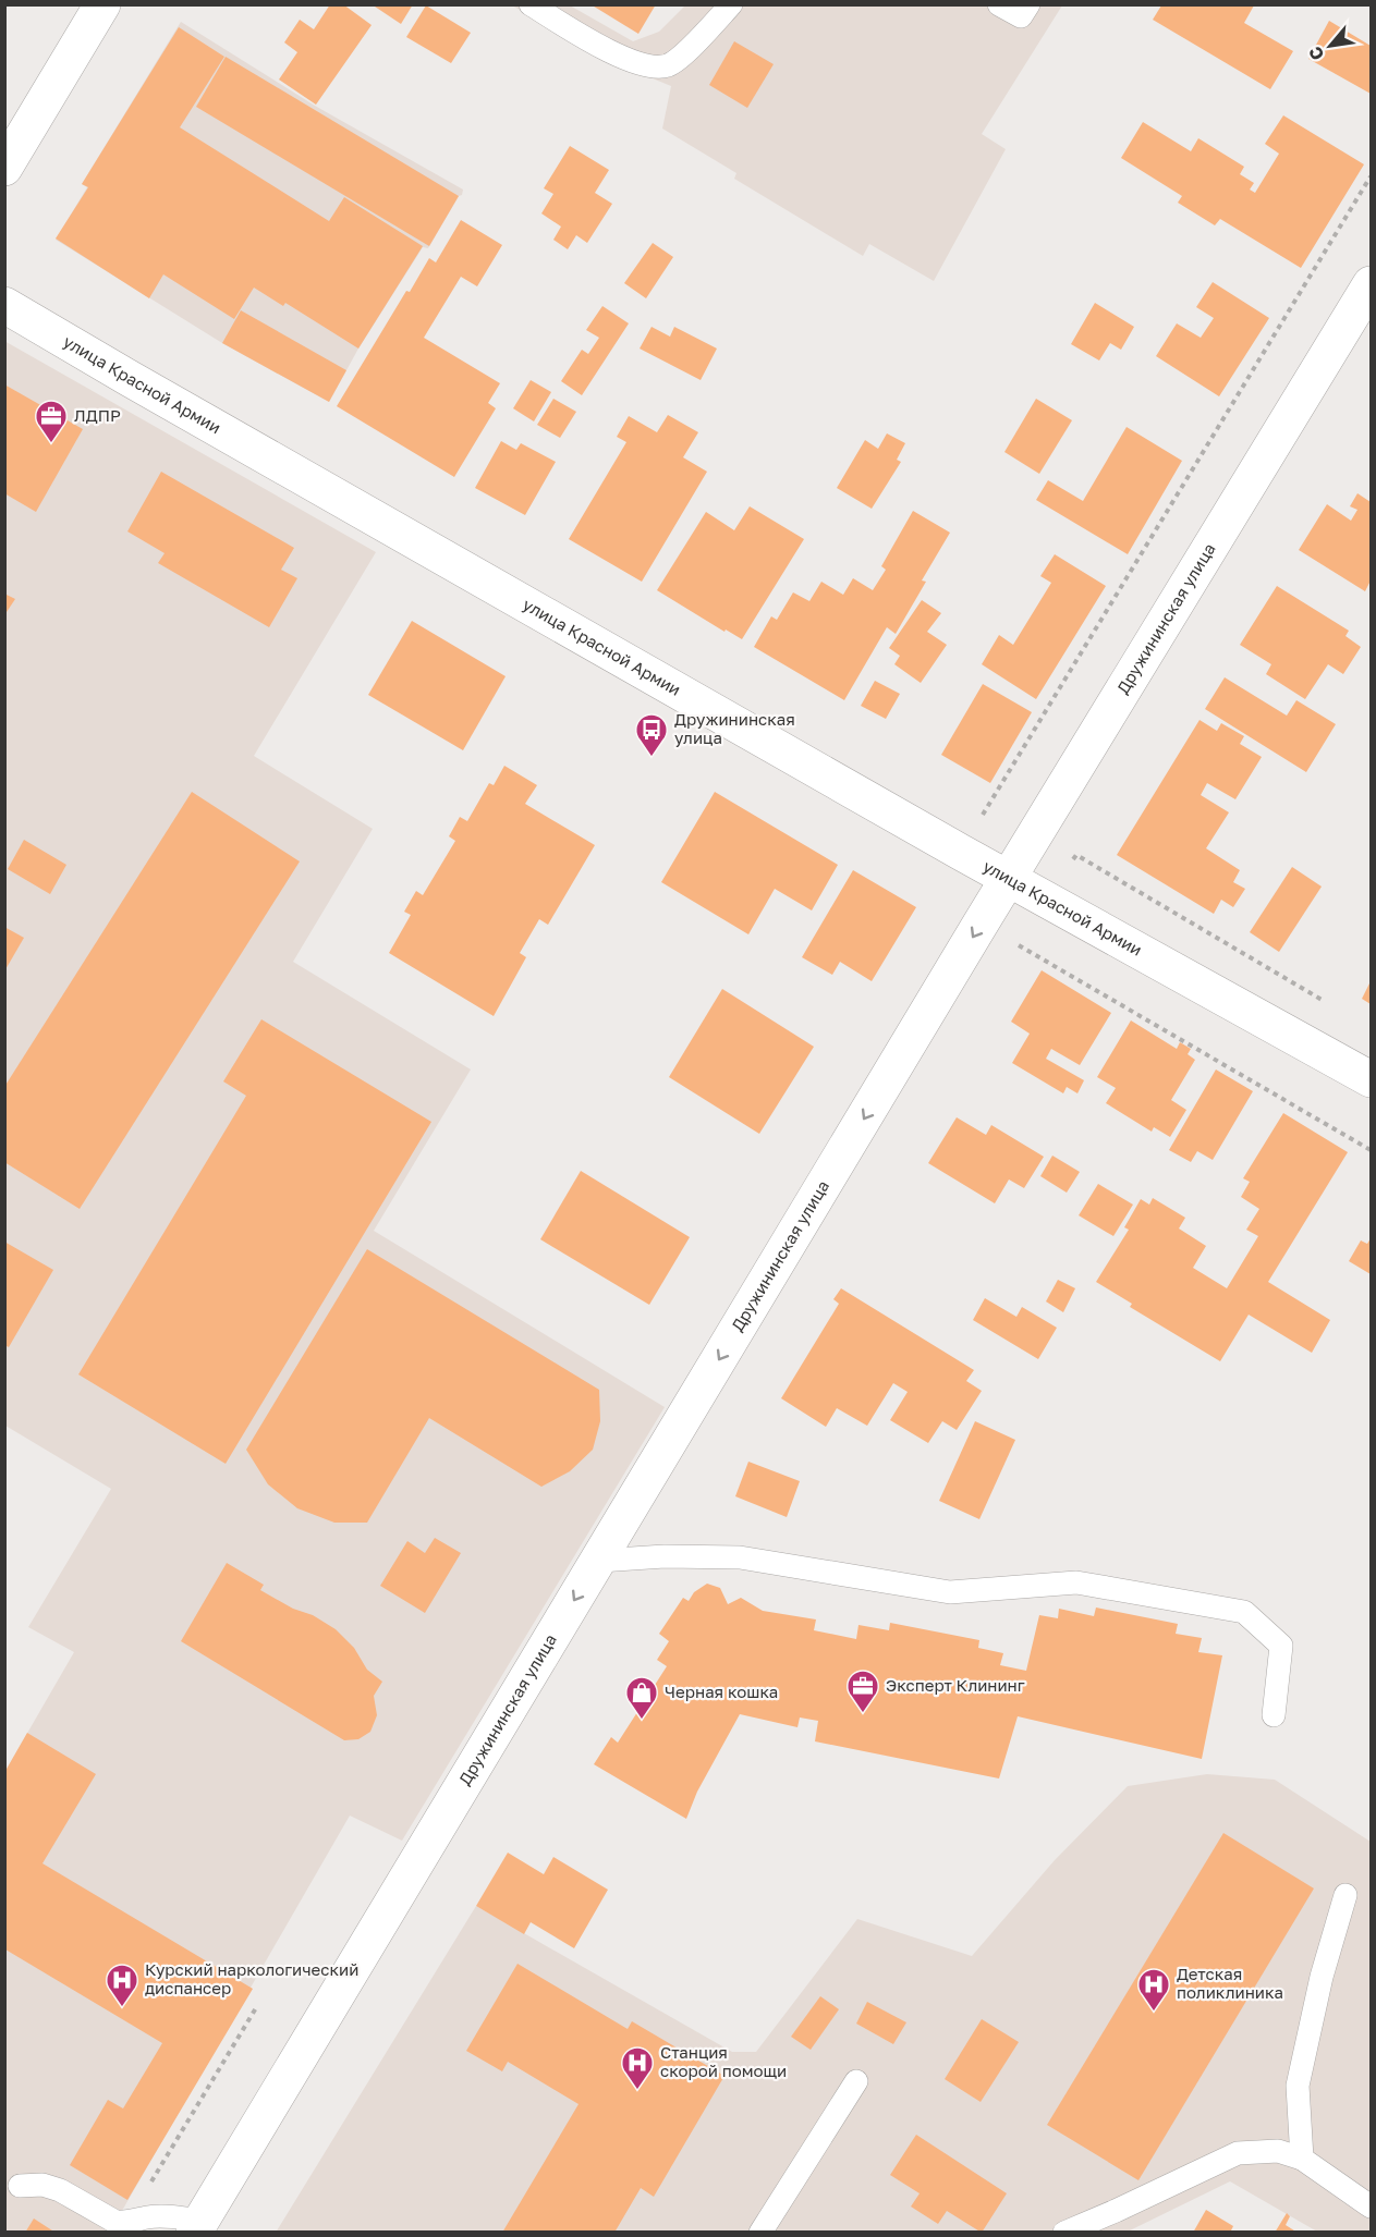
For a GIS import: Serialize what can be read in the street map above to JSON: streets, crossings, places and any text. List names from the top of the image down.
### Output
{
  "streets": {
    "street": ["улица Красной Армии", "Дружининская улица"]
  },
  "crossings": [
    ["улица Красной Армии", "Дружининская улица"]
  ],
  "one_way": ["Дружининская улица"],
  "places": {
    "office": ["ЛДПР", "Эксперт Клининг"],
    "bus stop": ["Дружининская улица"],
    "shop": ["Черная кошка"],
    "hospital": ["Курский наркологический диспансер", "Детская поликлиника", "Станция скорой помощи"]
  },
  "north": "bottom left"
}
